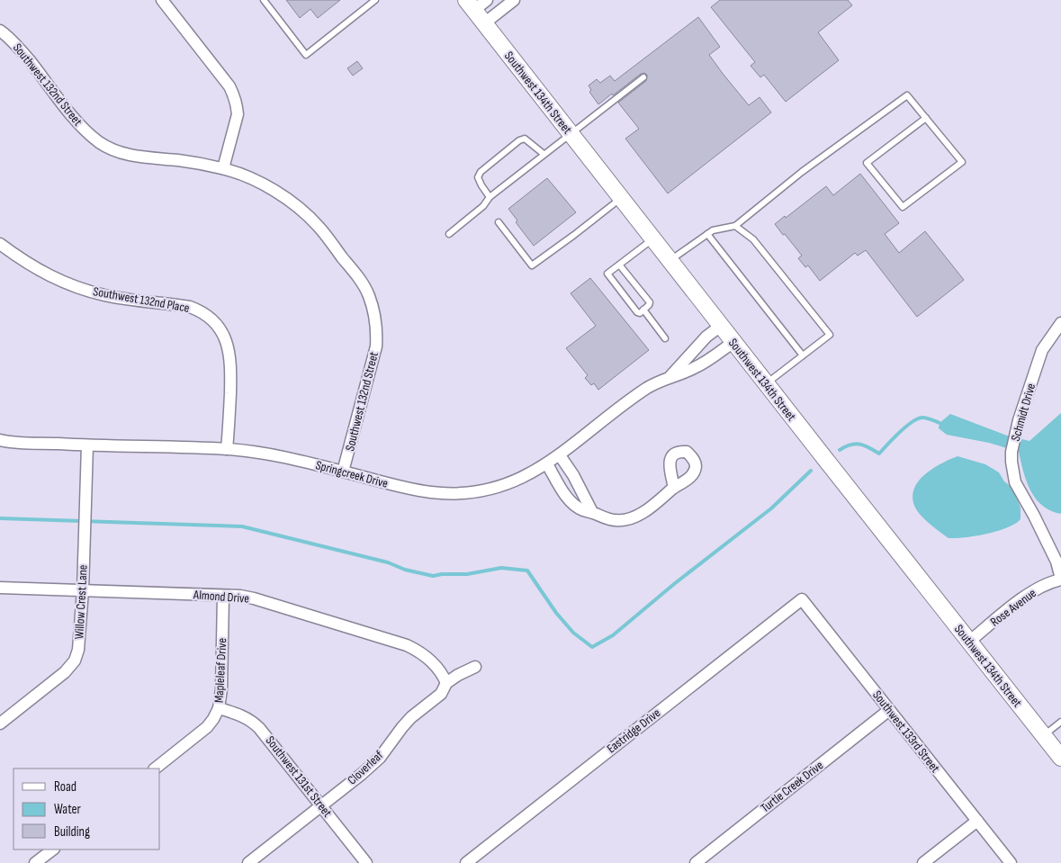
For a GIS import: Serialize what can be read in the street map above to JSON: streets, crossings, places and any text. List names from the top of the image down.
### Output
{
  "streets": {
    "main road": ["Southwest 134th Street"],
    "street": [
      "Southwest 132nd Street",
      "Southwest 132nd Place",
      "Schmidt Drive",
      "Springcreek Drive",
      "Almond Drive",
      "Willow Crest Lane",
      "Rose Avenue",
      "Mapleleaf Drive",
      "Eastridge Drive",
      "Southwest 133rd Street",
      "Cloverleaf",
      "Southwest 131st Street",
      "Turtle Creek Drive"
    ]
  },
  "crossings": [
    ["Southwest 132nd Street", "Springcreek Drive"],
    ["Southwest 134th Street", "Springcreek Drive"],
    ["Southwest 134th Street", "Rose Avenue"],
    ["Southwest 132nd Place", "Springcreek Drive"],
    ["Schmidt Drive", "Rose Avenue"],
    ["Springcreek Drive", "Willow Crest Lane"],
    ["Almond Drive", "Willow Crest Lane"],
    ["Almond Drive", "Mapleleaf Drive"],
    ["Almond Drive", "Cloverleaf"],
    ["Mapleleaf Drive", "Southwest 131st Street"],
    ["Eastridge Drive", "Southwest 133rd Street"],
    ["Southwest 133rd Street", "Turtle Creek Drive"],
    ["Cloverleaf", "Southwest 131st Street"]
  ],
  "legend": ["Road", "Water", "Building"]
}
